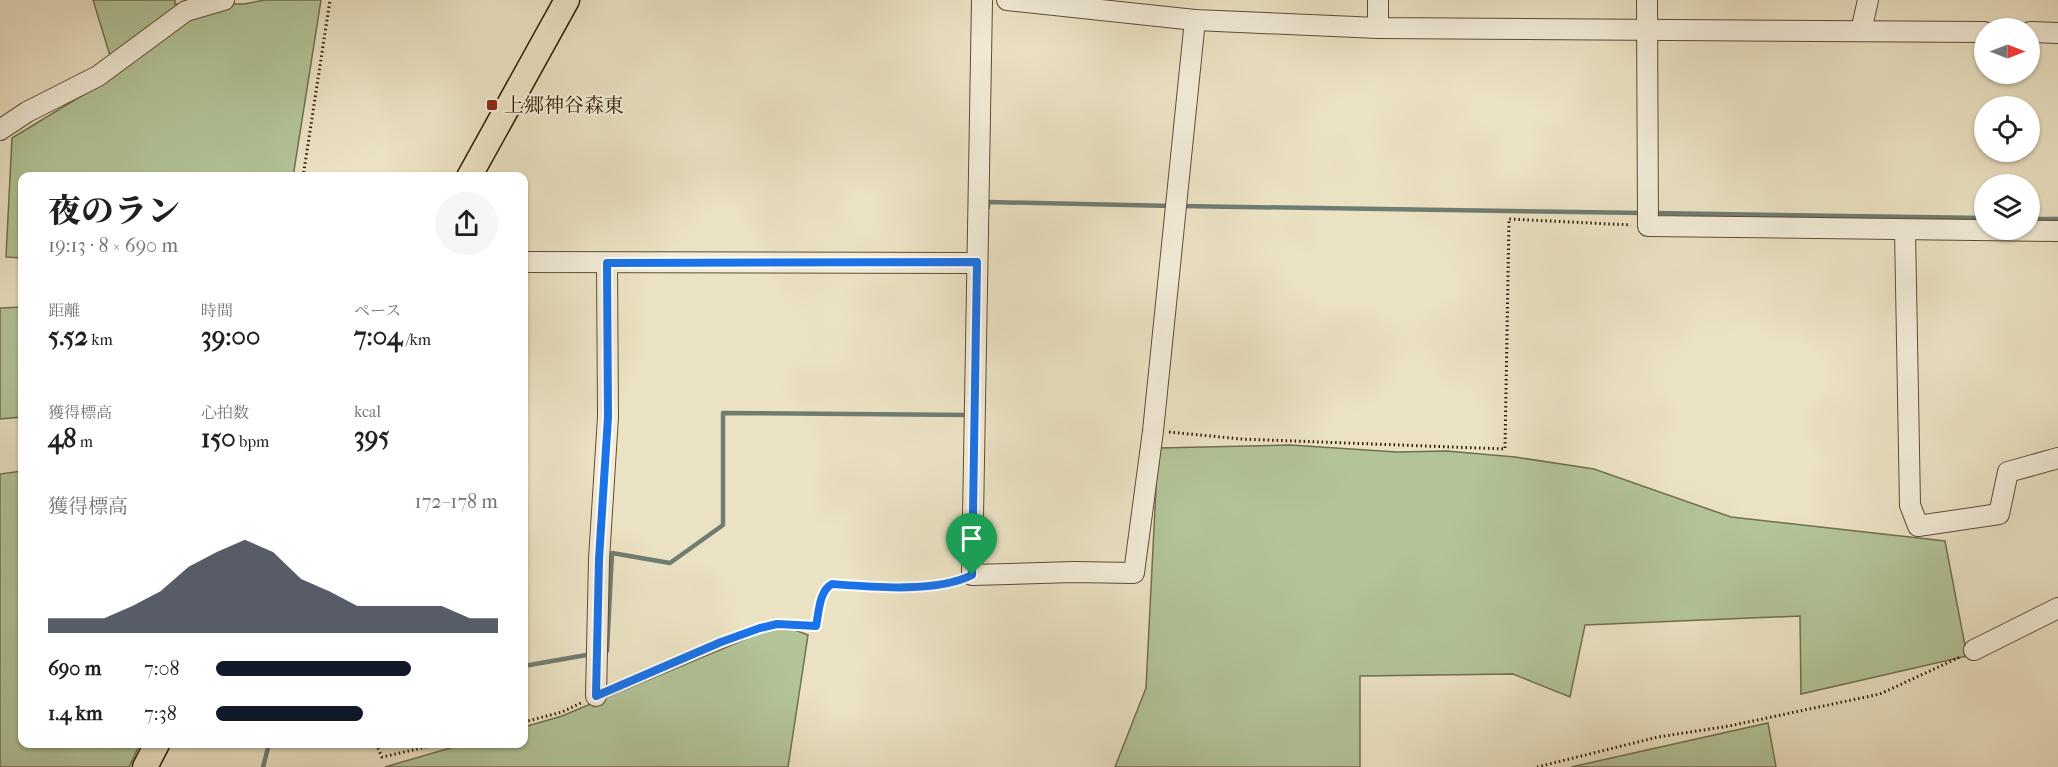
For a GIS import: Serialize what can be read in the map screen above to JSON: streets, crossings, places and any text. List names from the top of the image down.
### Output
{
  "places": {
    "transit": ["上郷神谷森東"]
  },
  "north": "right",
  "page": {
    "heading": ["夜のラン", "19:13 · 8 × 690 m"],
    "stats": [
      ["距離", "5.52 km"],
      ["時間", "39:00"],
      ["ペース", "7:04 /km"],
      ["獲得標高", "48 m"],
      ["心拍数", "150 bpm"],
      ["kcal", "395"]
    ],
    "chart": ["獲得標高", "172–178 m"],
    "list": [
      {
        "name": "690 m",
        "note": "7:08"
      },
      {
        "name": "1.4 km",
        "note": "7:38"
      }
    ]
  }
}
